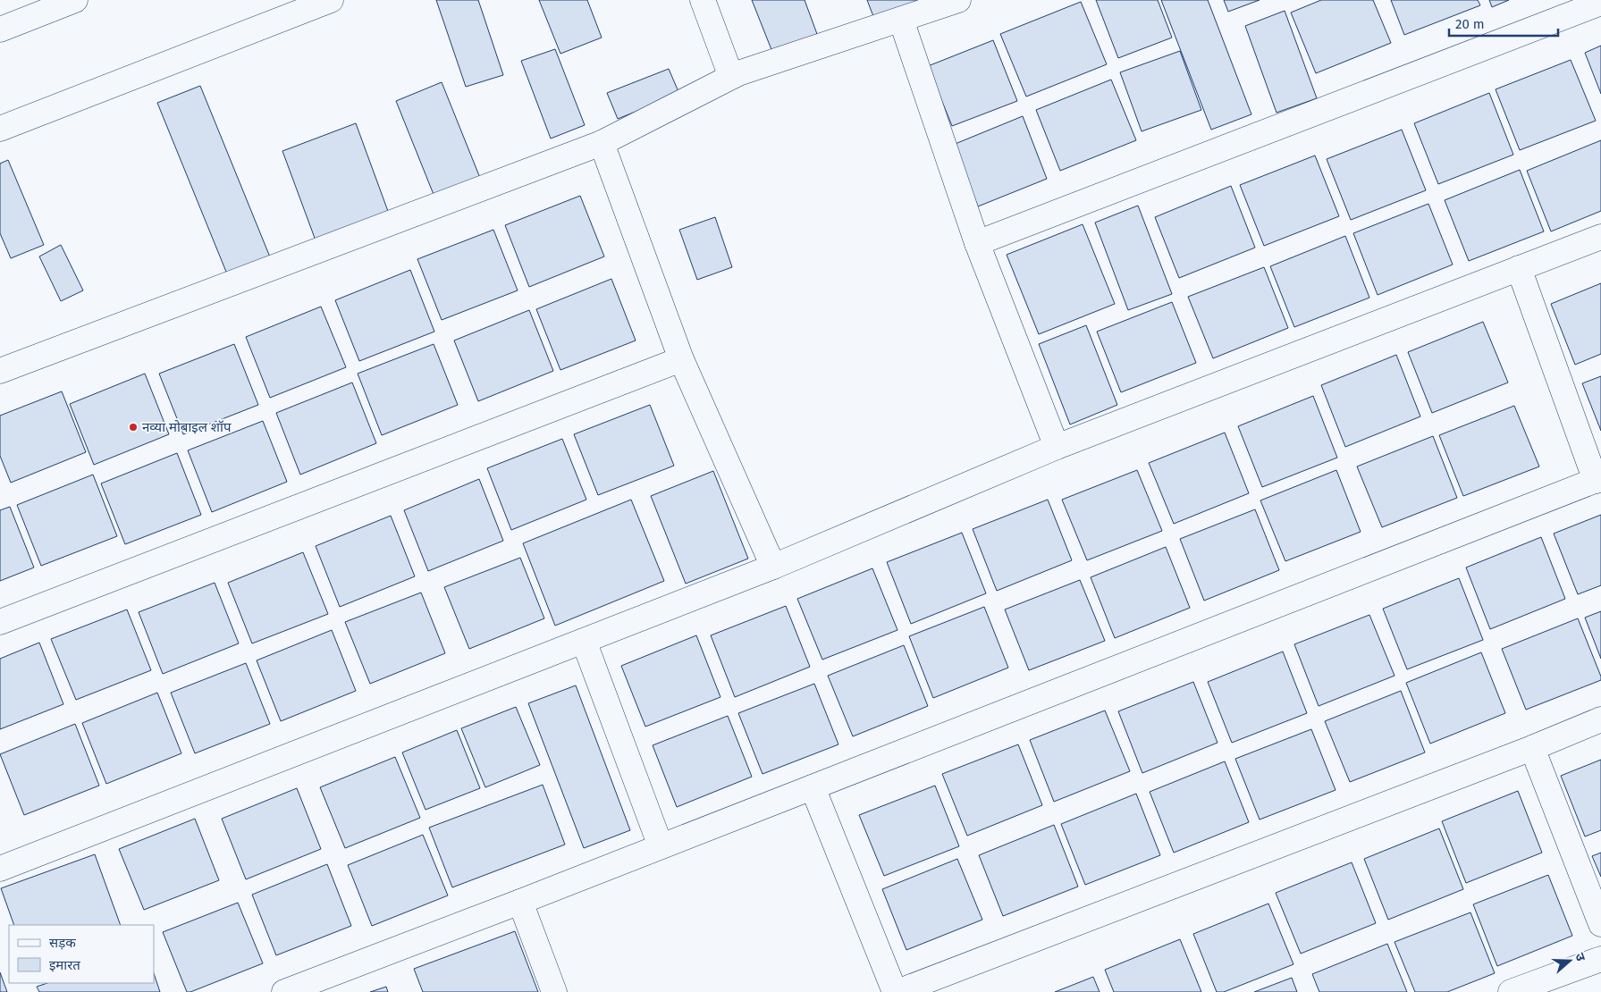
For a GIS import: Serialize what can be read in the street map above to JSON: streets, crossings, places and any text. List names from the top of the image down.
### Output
{
  "places": ["नव्या मोबाइल शॉप"],
  "legend": ["सड़क", "इमारत"],
  "scale_bar": "20 m",
  "north": "right"
}
